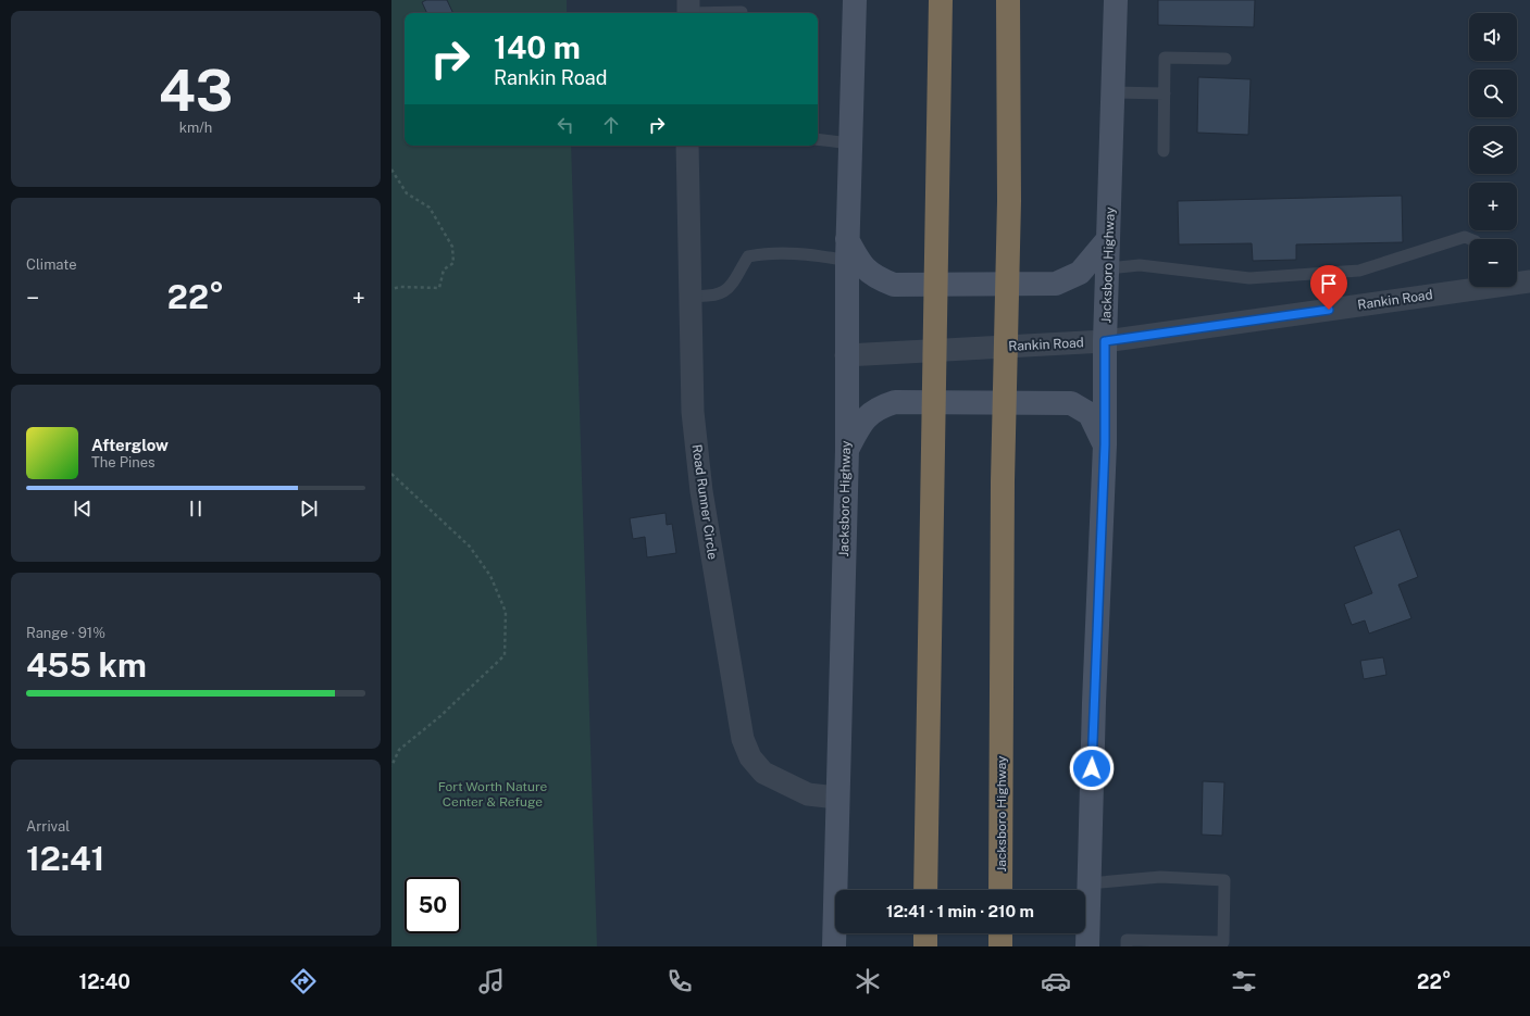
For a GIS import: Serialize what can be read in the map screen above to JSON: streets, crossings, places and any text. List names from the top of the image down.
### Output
{
  "streets": {
    "highway": ["Jacksboro Highway"],
    "street": ["Rankin Road", "Road Runner Circle"]
  },
  "crossings": [
    ["Jacksboro Highway", "Rankin Road"],
    ["Jacksboro Highway", "Road Runner Circle"]
  ],
  "parks": ["Fort Worth Nature Center & Refuge"],
  "page": {
    "tile": [
      ["43", "km/h"],
      "Climate",
      ["Range · 91%", "455 km"],
      ["Arrival", "12:41"]
    ],
    "map_buttons": ["+", "−"],
    "turn": ["140 m", "Rankin Road"],
    "heat": ["−", "22°", "+"],
    "song": ["Afterglow", "The Pines"],
    "limit": "50",
    "trip": "12:41 · 1 min · 210 m",
    "tabs": ["12:40", "22°"]
  }
}
